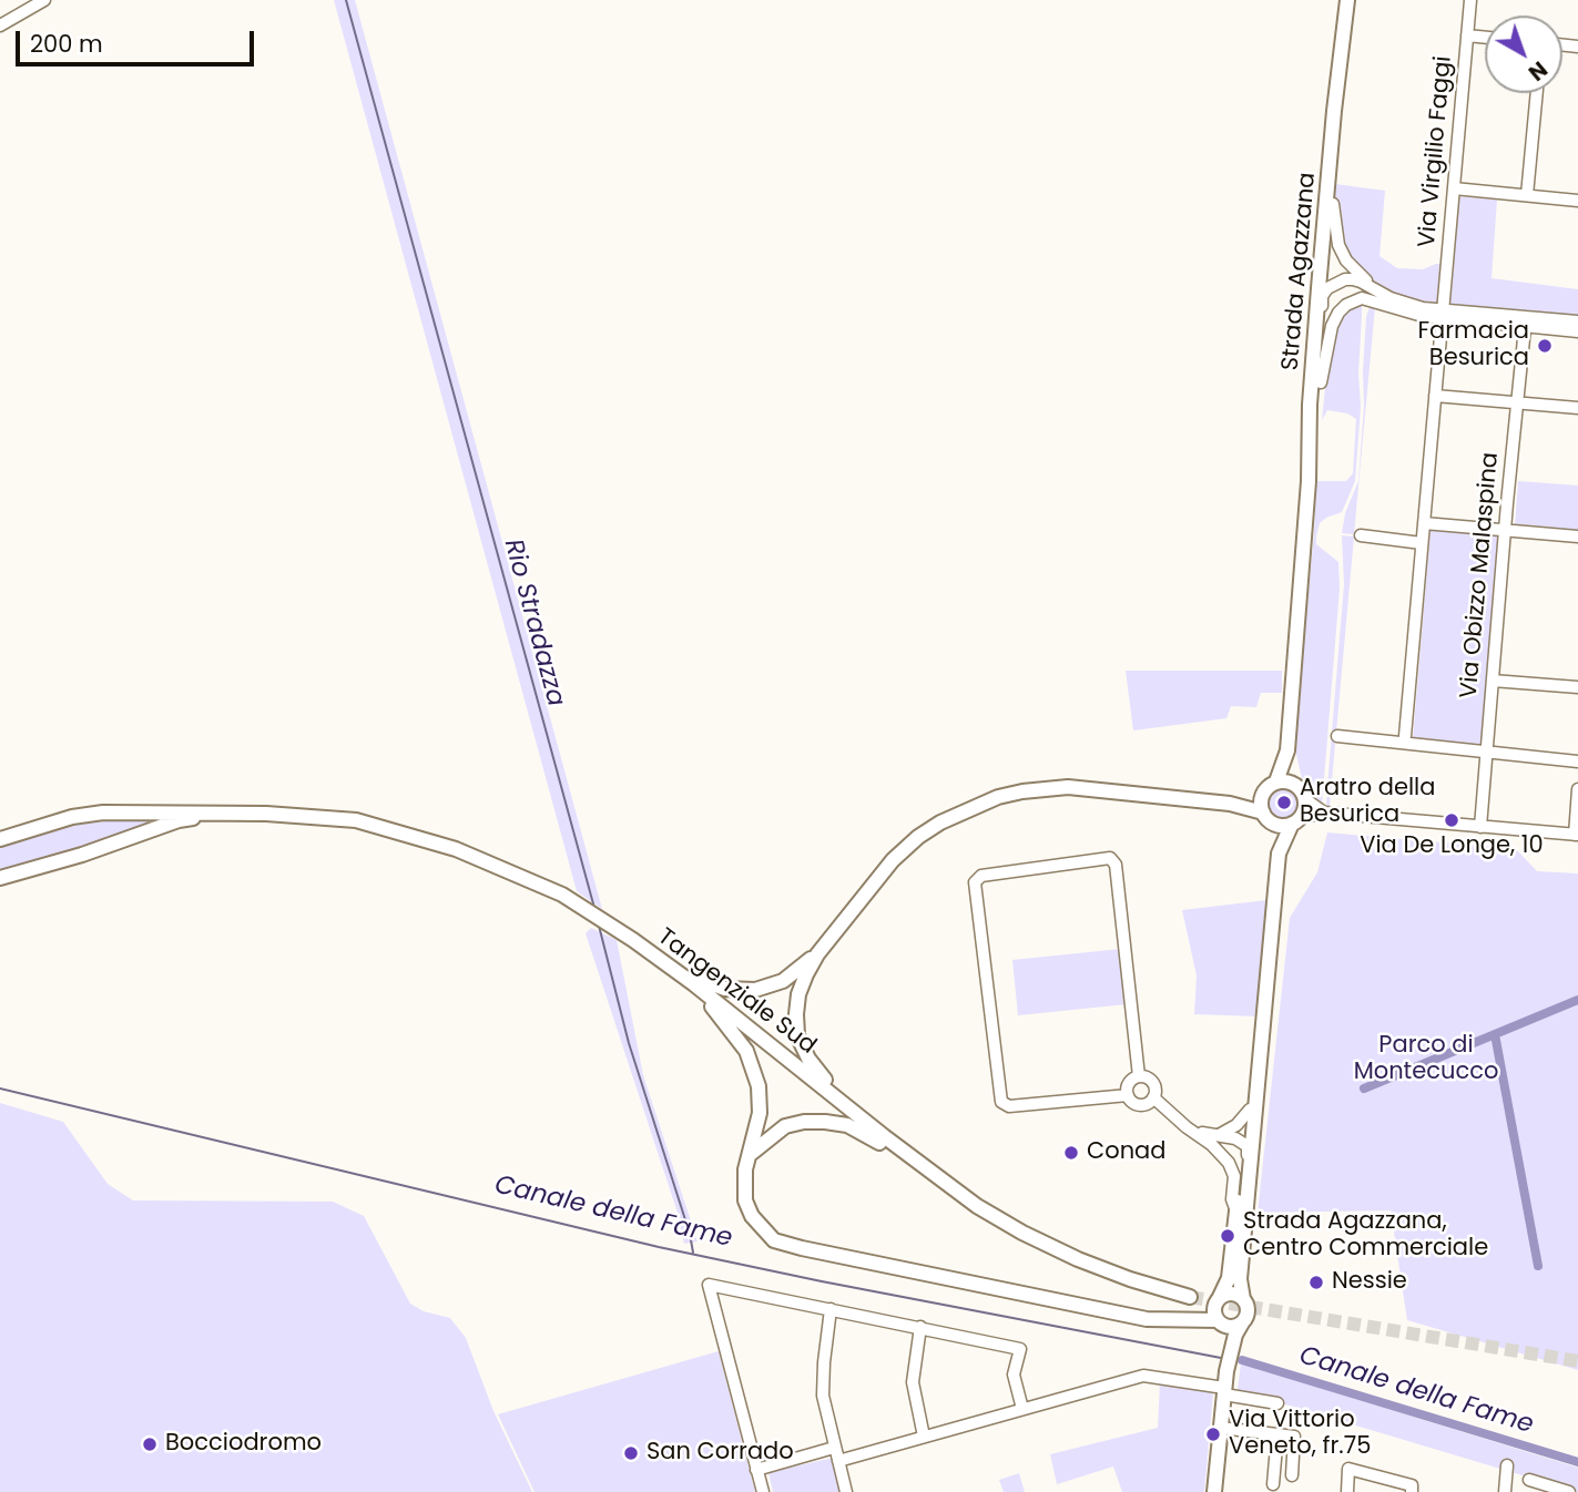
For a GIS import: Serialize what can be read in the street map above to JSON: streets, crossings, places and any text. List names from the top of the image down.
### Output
{
  "streets": {
    "main road": ["Strada Agazzana", "Tangenziale Sud"],
    "street": ["Via Virgilio Faggi", "Via Obizzo Malaspina"]
  },
  "crossings": [
    ["Via Virgilio Faggi", "Strada Agazzana"]
  ],
  "water": ["Rio Stradazza", "Canale della Fame"],
  "parks": ["Parco di Montecucco"],
  "places": [
    "Farmacia Besurica",
    "Aratro della Besurica",
    "Via De Longe, 10",
    "Conad",
    "Strada Agazzana, Centro Commerciale",
    "Nessie",
    "Via Vittorio Veneto, fr.75",
    "Bocciodromo",
    "San Corrado"
  ],
  "scale_bar": "200 m",
  "north": "bottom right"
}
